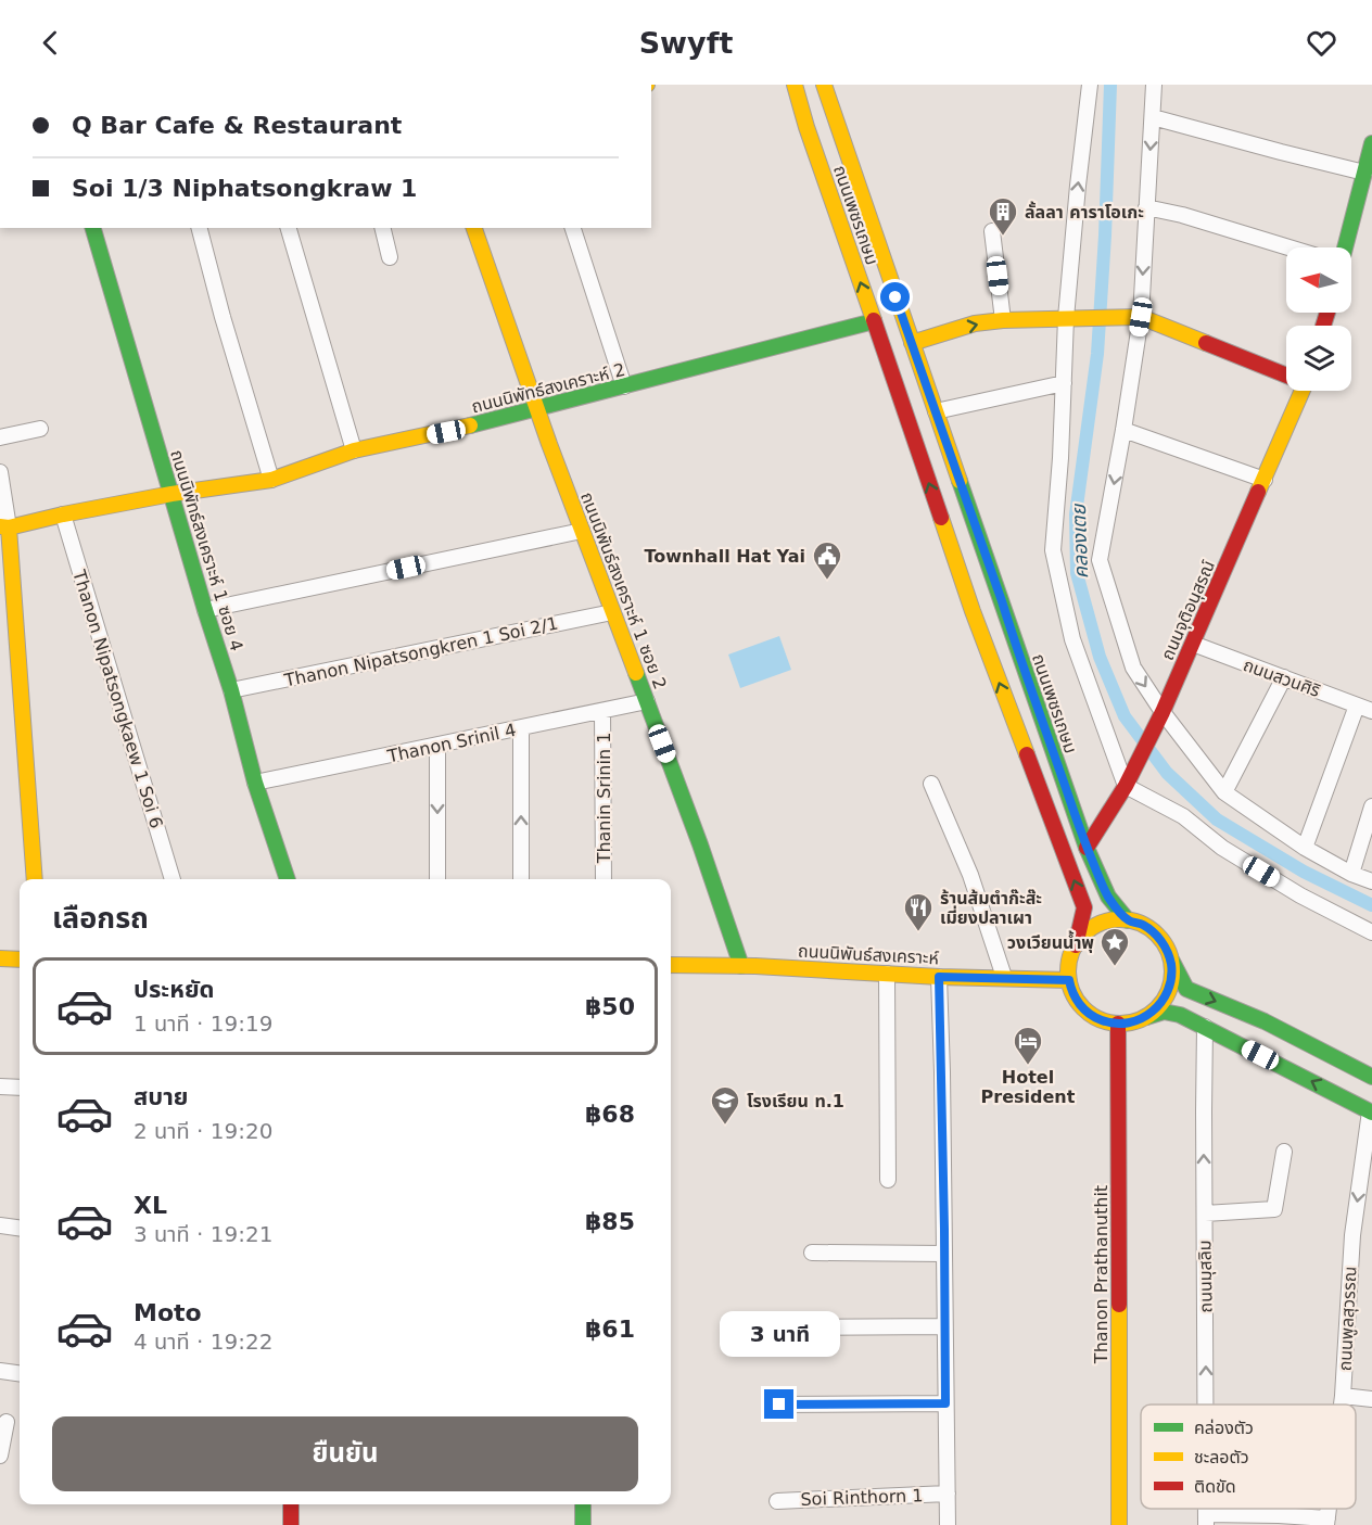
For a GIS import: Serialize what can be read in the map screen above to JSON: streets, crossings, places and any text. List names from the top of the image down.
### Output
{
  "streets": {
    "street": [
      "ถนนเพชรเกษม",
      "ถนนนิพัทธ์สงเคราะห์ 2",
      "ถนนนิพัทธ์สงเคราะห์ 1 ซอย 4",
      "ถนนนิพันธ์สงเคราะห์ 1 ซอย 2",
      "ถนนจุติอนุสรณ์",
      "Thanon Nipatsongkren 1 Soi 2/1",
      "ถนนสวนศิริ",
      "Thanon Nipatsongkaew 1 Soi 6",
      "Thanon Srinil 4",
      "Thanin Srinin 1",
      "ถนนนิพันธ์สงเคราะห์",
      "Thanon Prathanuthit",
      "ถนนมุสลิม",
      "ถนนพูลสุวรรณ",
      "Soi Rinthorn 1"
    ]
  },
  "crossings": [
    ["ถนนเพชรเกษม", "ถนนนิพัทธ์สงเคราะห์ 2"],
    ["ถนนเพชรเกษม", "ถนนจุติอนุสรณ์"],
    ["ถนนเพชรเกษม", "ถนนนิพันธ์สงเคราะห์"],
    ["ถนนเพชรเกษม", "Thanon Prathanuthit"],
    ["ถนนนิพัทธ์สงเคราะห์ 2", "ถนนนิพัทธ์สงเคราะห์ 1 ซอย 4"],
    ["ถนนนิพัทธ์สงเคราะห์ 2", "ถนนนิพันธ์สงเคราะห์ 1 ซอย 2"],
    ["ถนนนิพัทธ์สงเคราะห์ 2", "Thanon Nipatsongkaew 1 Soi 6"],
    ["ถนนนิพัทธ์สงเคราะห์ 1 ซอย 4", "Thanon Nipatsongkren 1 Soi 2/1"],
    ["ถนนนิพัทธ์สงเคราะห์ 1 ซอย 4", "Thanon Srinil 4"],
    ["ถนนนิพันธ์สงเคราะห์ 1 ซอย 2", "Thanon Nipatsongkren 1 Soi 2/1"],
    ["ถนนนิพันธ์สงเคราะห์ 1 ซอย 2", "Thanon Srinil 4"],
    ["ถนนนิพันธ์สงเคราะห์ 1 ซอย 2", "ถนนนิพันธ์สงเคราะห์"],
    ["ถนนจุติอนุสรณ์", "ถนนสวนศิริ"],
    ["Thanon Srinil 4", "Thanin Srinin 1"],
    ["ถนนนิพันธ์สงเคราะห์", "Thanon Prathanuthit"]
  ],
  "one_way": ["ถนนมุสลิม", "ถนนพูลสุวรรณ"],
  "water": ["คลองเตย"],
  "places": {
    "building": ["ลั้ลลา คาราโอเกะ"],
    "public building": ["Townhall Hat Yai"],
    "restaurant": ["ร้านส้มตำก๊ะส๊ะ เมี่ยงปลาเผา"],
    "place": ["วงเวียนน้ำพุ"],
    "hotel": ["Hotel President"],
    "school or university": ["โรงเรียน ท.1"]
  },
  "legend": ["คล่องตัว", "ชะลอตัว", "ติดขัด"],
  "north": "left",
  "page": {
    "header": "Swyft",
    "banner": ["Q Bar Cafe & Restaurant", "Soi 1/3 Niphatsongkraw 1"],
    "heading": "เลือกรถ",
    "list": [
      {
        "name": "ประหยัด",
        "note": "1 นาที · 19:19",
        "value": "฿50"
      },
      {
        "name": "สบาย",
        "note": "2 นาที · 19:20",
        "value": "฿68"
      },
      {
        "name": "XL",
        "note": "3 นาที · 19:21",
        "value": "฿85"
      },
      {
        "name": "Moto",
        "note": "4 นาที · 19:22",
        "value": "฿61"
      }
    ],
    "bubble": "3 นาที",
    "buttons": "ยืนยัน"
  }
}
